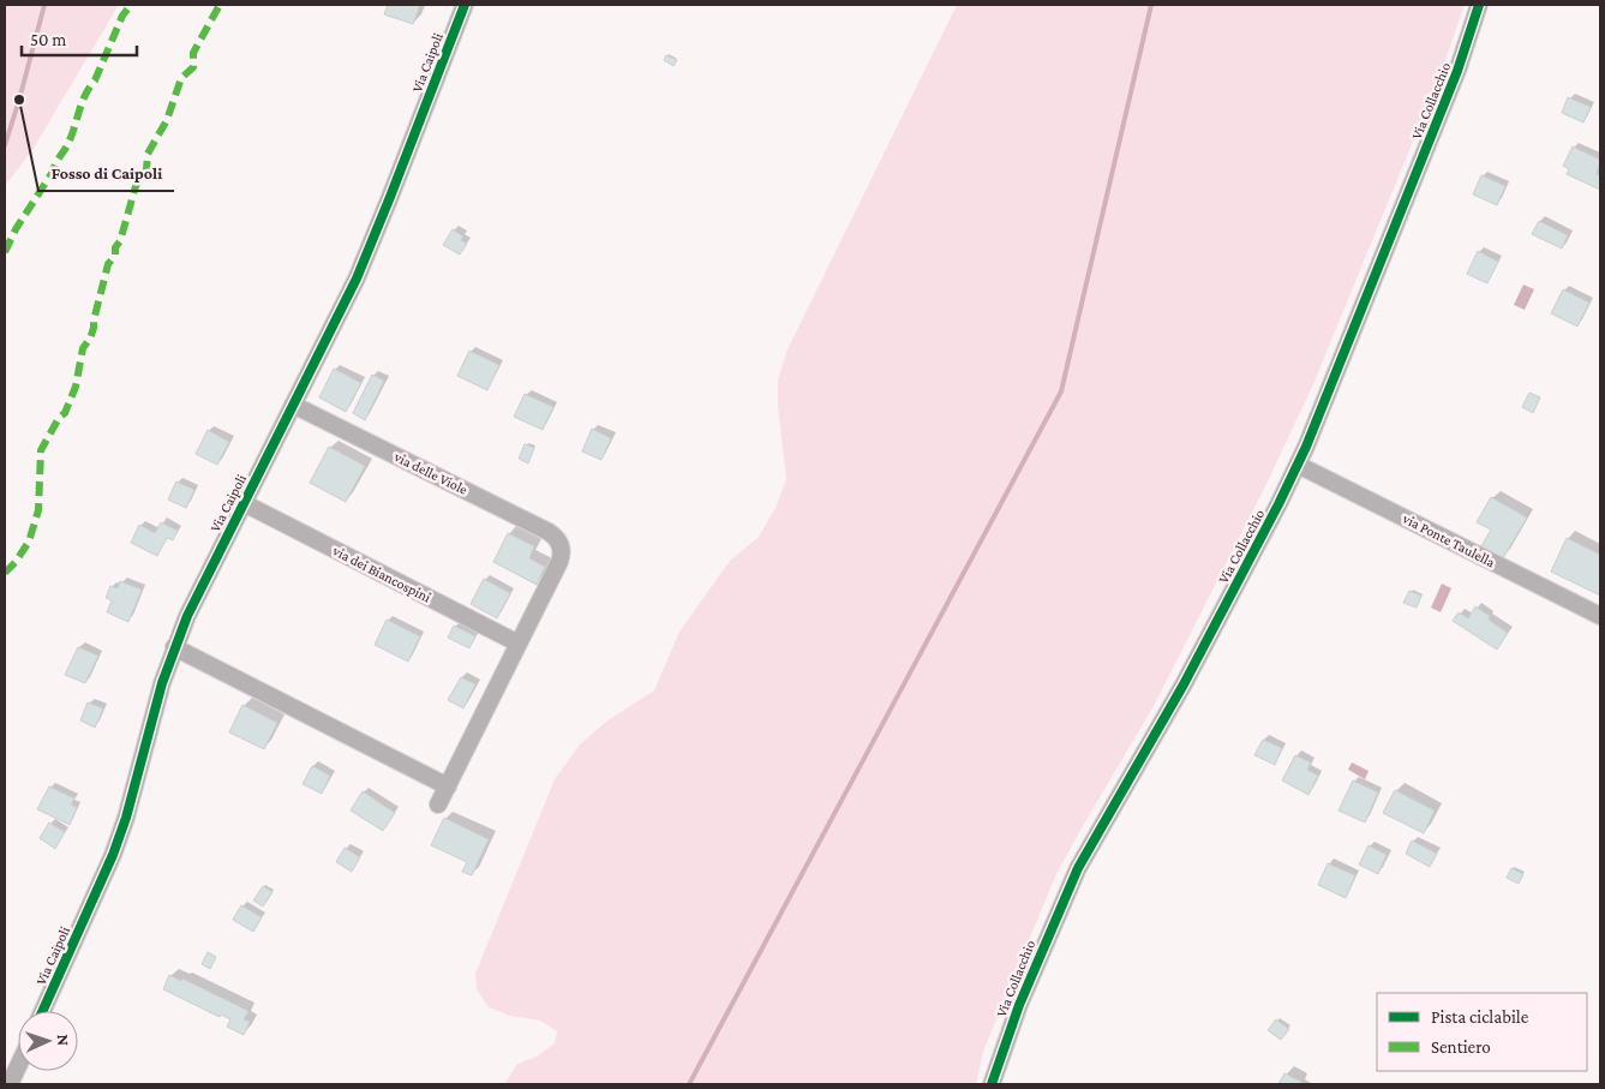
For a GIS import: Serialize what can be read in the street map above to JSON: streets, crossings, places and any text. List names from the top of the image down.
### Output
{
  "streets": {
    "street": [
      "Via Caipoli",
      "Via Collacchio",
      "via delle Viole",
      "via Ponte Taulella",
      "via dei Biancospini"
    ]
  },
  "crossings": [
    ["Via Caipoli", "via delle Viole"],
    ["Via Caipoli", "via dei Biancospini"],
    ["Via Collacchio", "via Ponte Taulella"],
    ["via delle Viole", "via dei Biancospini"]
  ],
  "places": ["Fosso di Caipoli"],
  "legend": ["Pista ciclabile", "Sentiero"],
  "scale_bar": "50 m",
  "north": "right"
}
